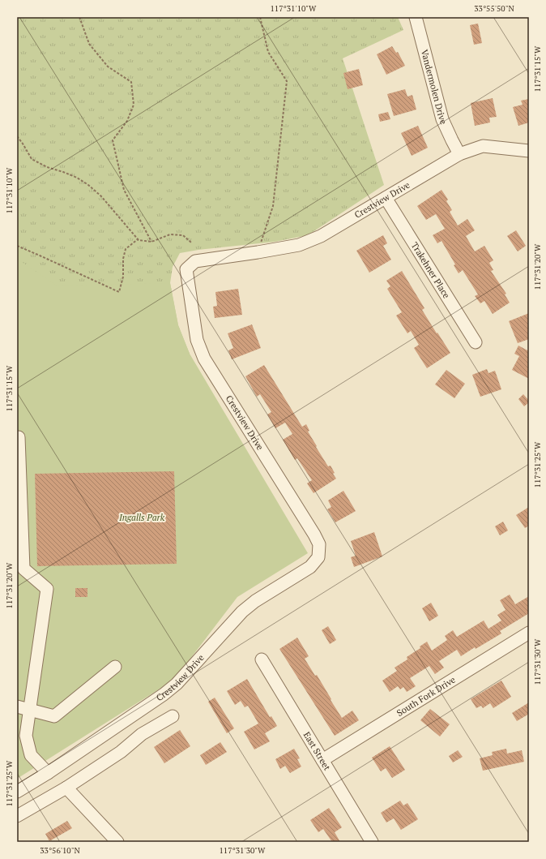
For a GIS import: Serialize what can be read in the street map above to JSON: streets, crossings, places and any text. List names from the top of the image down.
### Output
{
  "streets": {
    "street": [
      "Vandermolen Drive",
      "Crestview Drive",
      "Trakehner Place",
      "South Fork Drive",
      "East Street"
    ]
  },
  "crossings": [
    ["Vandermolen Drive", "Crestview Drive"],
    ["Crestview Drive", "Trakehner Place"],
    ["South Fork Drive", "East Street"]
  ],
  "parks": ["Ingalls Park"],
  "coordinates": [
    "117°31'10\"W",
    "33°55'50\"N",
    "117°31'15\"W",
    "117°31'20\"W",
    "117°31'25\"W",
    "117°31'30\"W",
    "33°56'10\"N"
  ]
}
